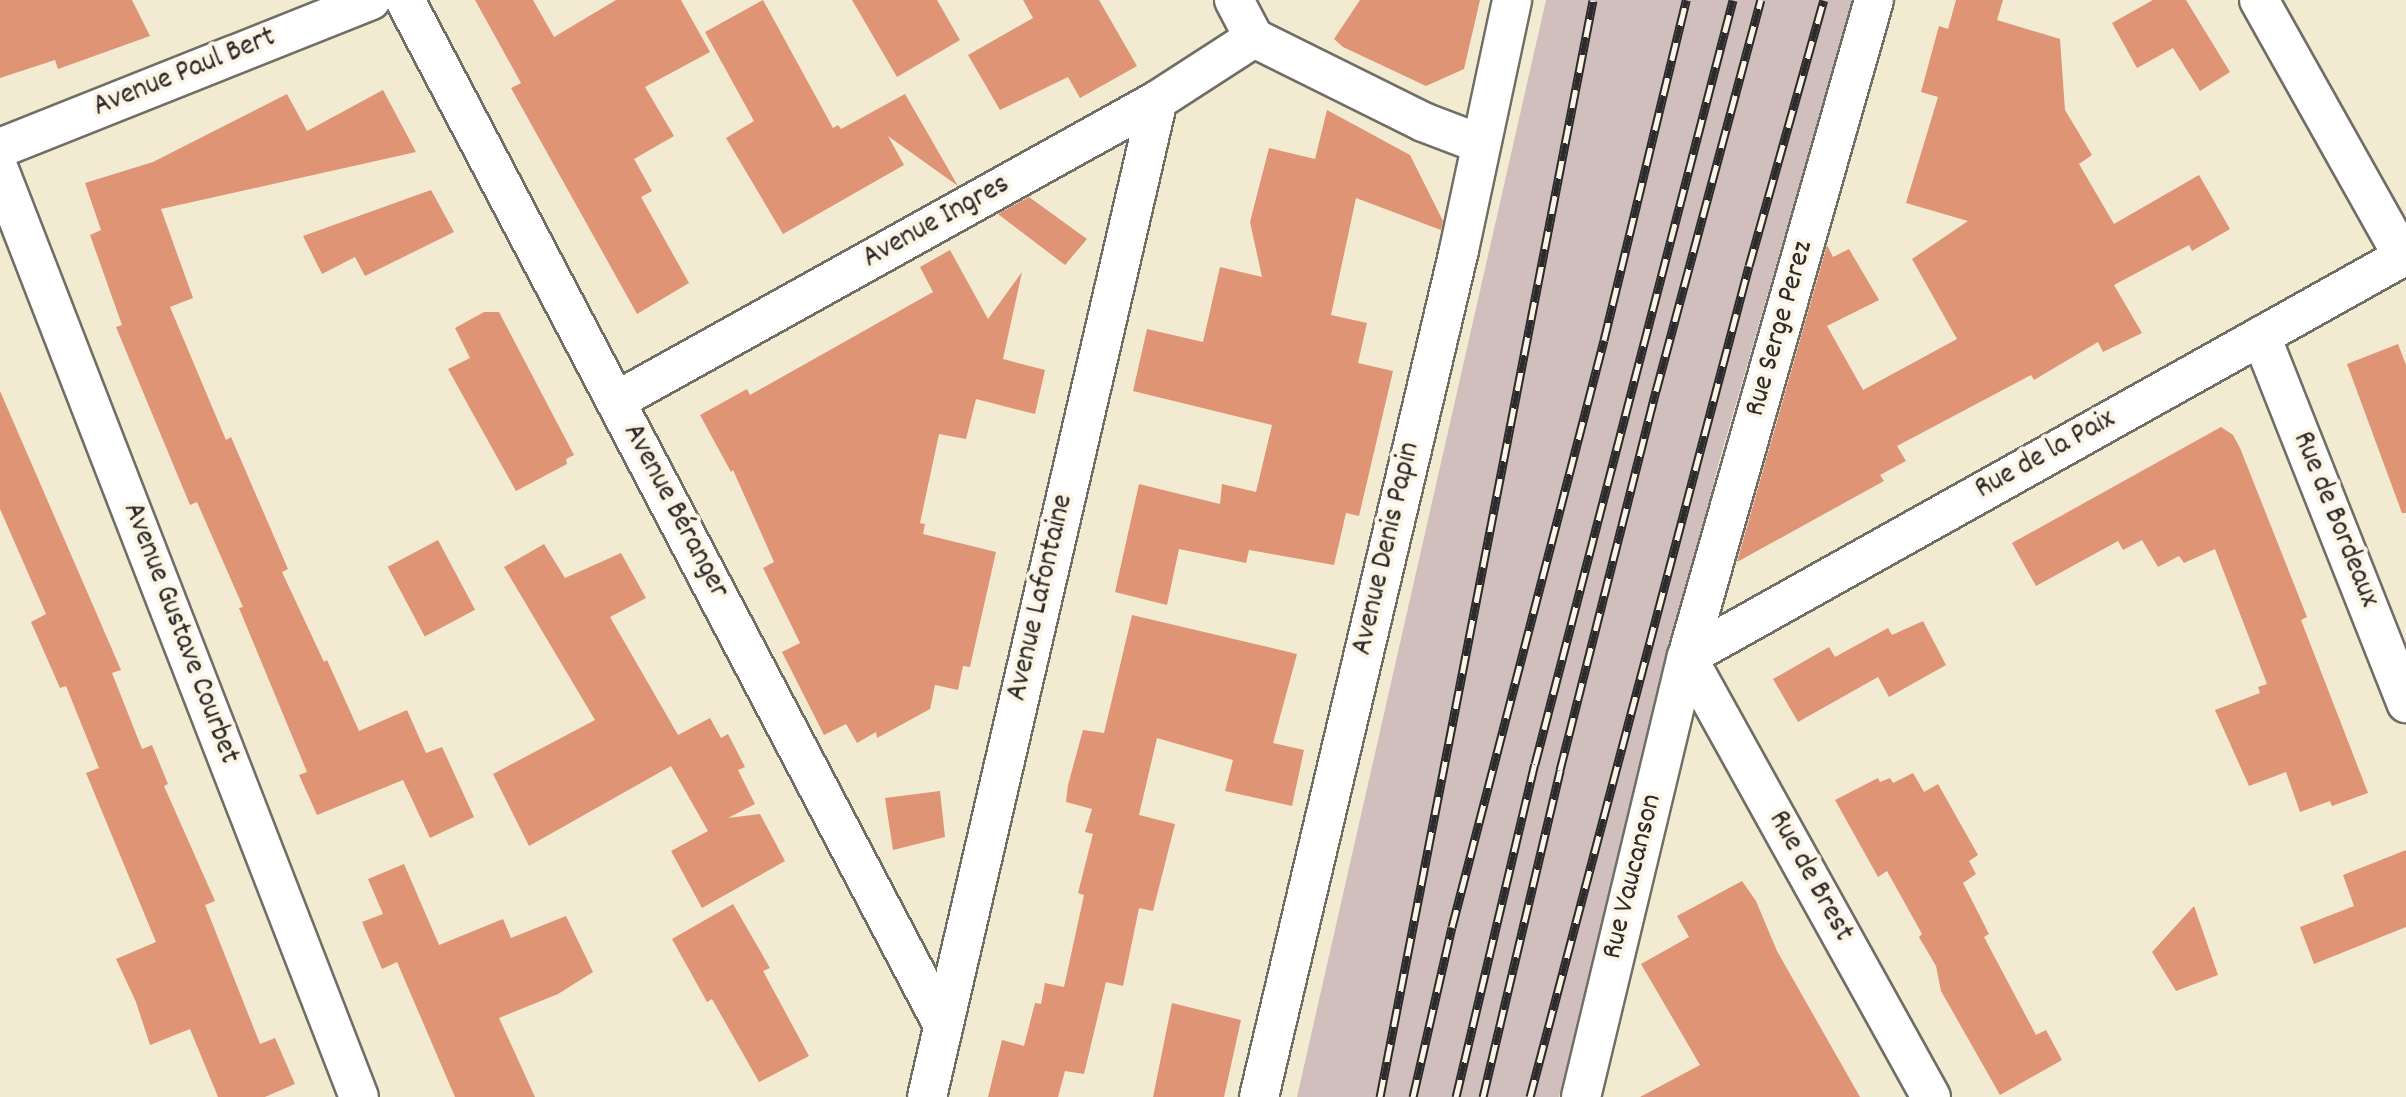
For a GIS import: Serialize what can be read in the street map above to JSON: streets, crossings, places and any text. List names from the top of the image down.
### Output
{
  "streets": {
    "street": [
      "Avenue Paul Bert",
      "Avenue Ingres",
      "Rue Serge Perez",
      "Rue de la Paix",
      "Avenue Béranger",
      "Rue de Bordeaux",
      "Avenue Denis Papin",
      "Avenue Lafontaine",
      "Avenue Gustave Courbet",
      "Rue Vaucanson",
      "Rue de Brest"
    ]
  },
  "crossings": [
    ["Avenue Ingres", "Avenue Béranger"],
    ["Avenue Ingres", "Avenue Lafontaine"],
    ["Rue Serge Perez", "Rue de la Paix"],
    ["Rue Serge Perez", "Rue Vaucanson"],
    ["Rue Serge Perez", "Rue de Brest"],
    ["Rue de la Paix", "Rue de Bordeaux"],
    ["Rue de la Paix", "Rue Vaucanson"],
    ["Rue de la Paix", "Rue de Brest"],
    ["Avenue Béranger", "Avenue Lafontaine"],
    ["Rue Vaucanson", "Rue de Brest"]
  ]
}
